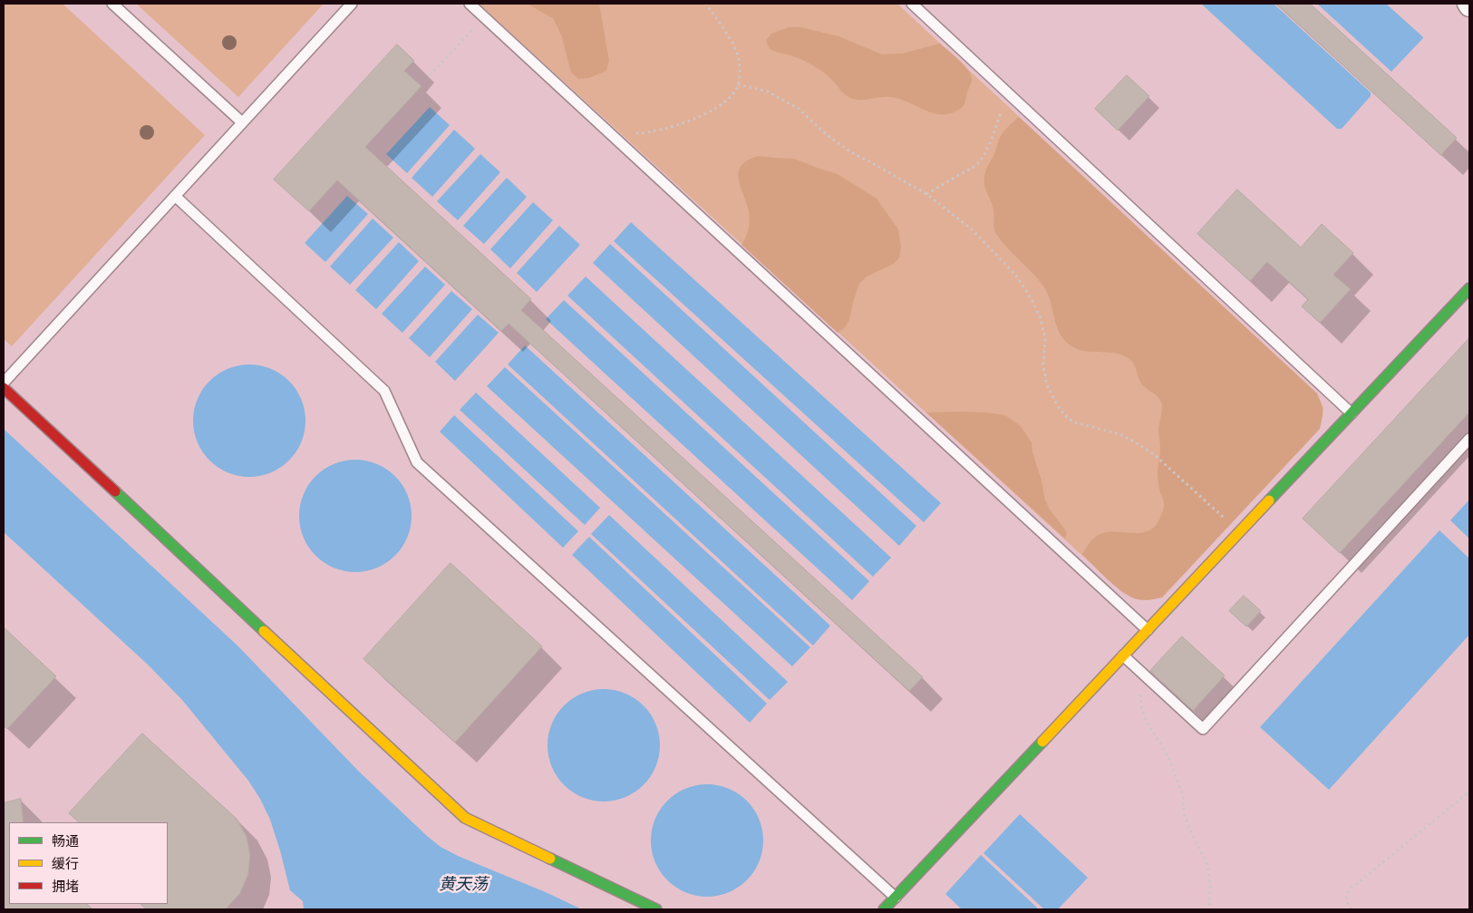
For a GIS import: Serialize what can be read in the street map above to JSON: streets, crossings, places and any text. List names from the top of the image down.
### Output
{
  "water": ["黄天荡"],
  "legend": ["畅通", "缓行", "拥堵"]
}
